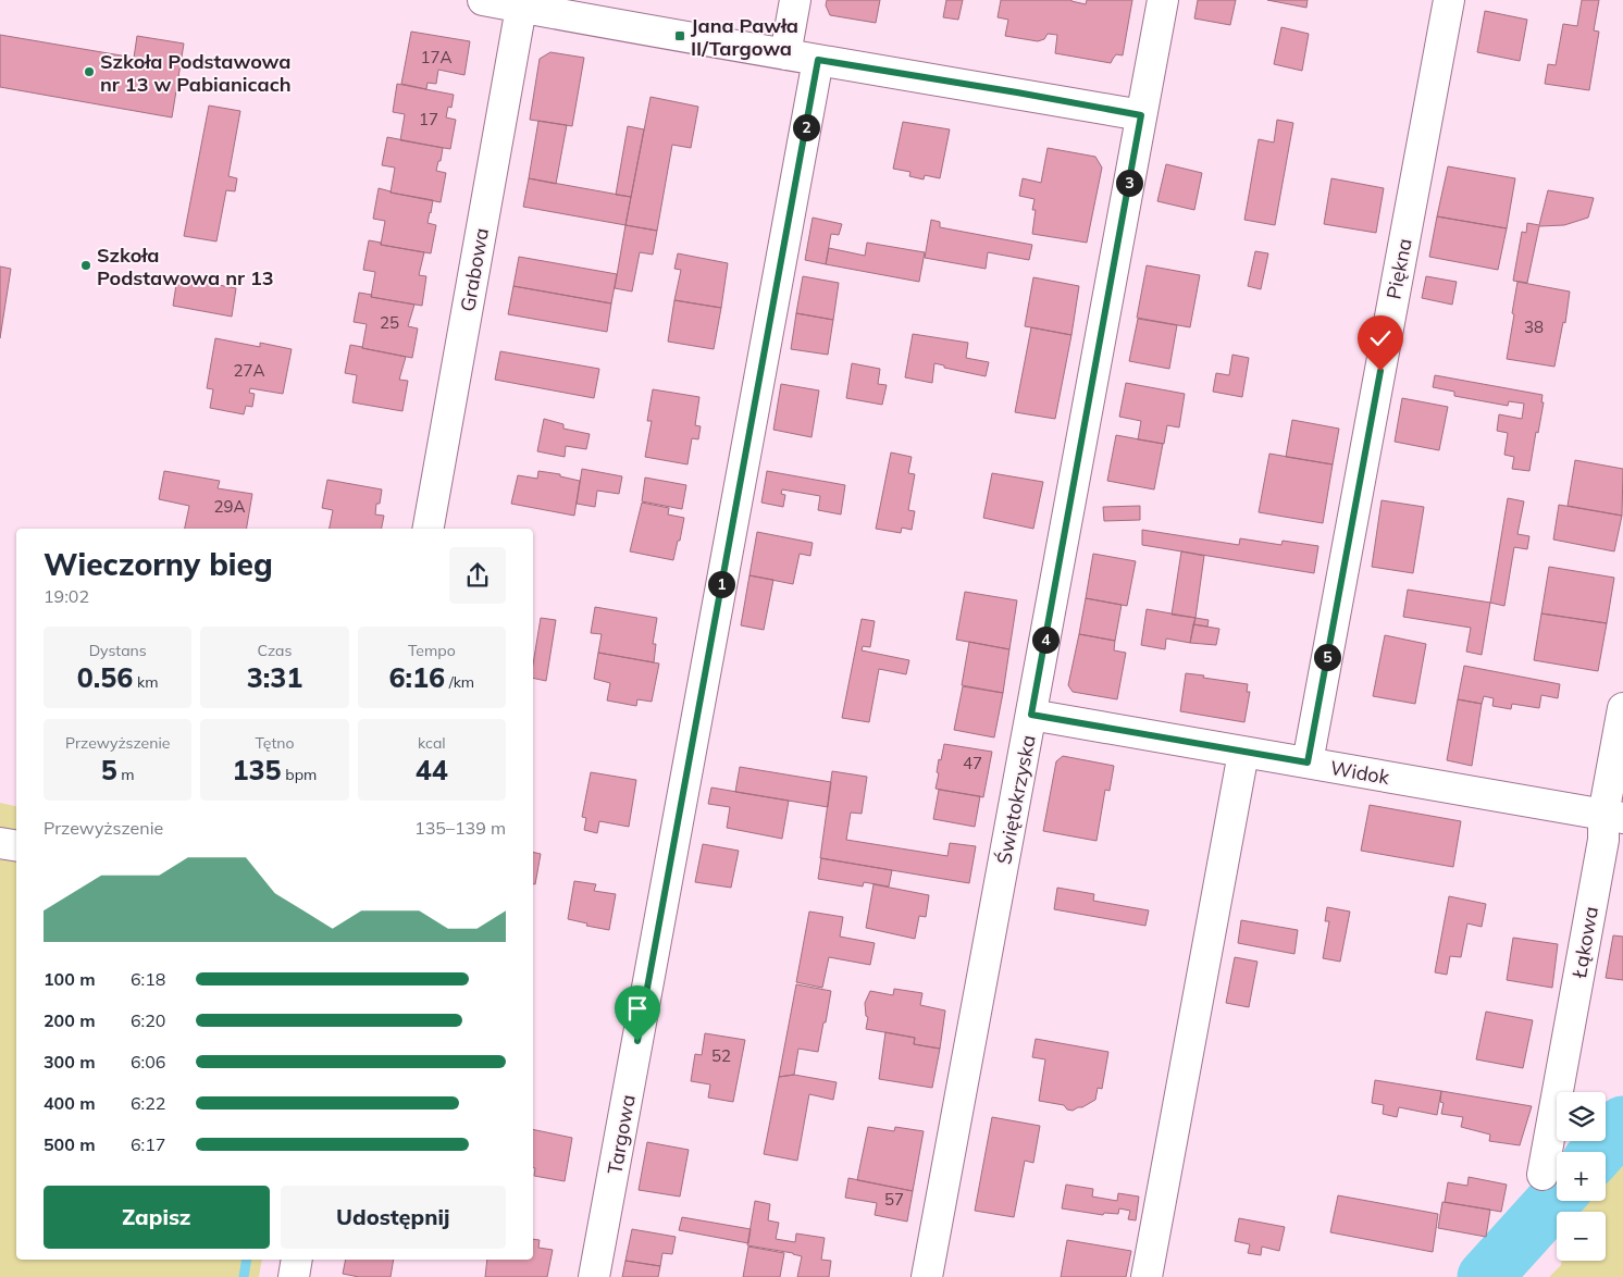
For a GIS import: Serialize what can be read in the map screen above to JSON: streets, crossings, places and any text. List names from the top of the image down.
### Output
{
  "streets": {
    "street": [
      "Piękna",
      "Grabowa",
      "Widok",
      "Świętokrzyska",
      "Łąkowa",
      "Targowa"
    ]
  },
  "crossings": [
    ["Piękna", "Widok"],
    ["Widok", "Świętokrzyska"],
    ["Widok", "Łąkowa"]
  ],
  "places": {
    "transit": ["Jana Pawła II/Targowa"],
    "other": ["Szkoła Podstawowa nr 13 w Pabianicach", "Szkoła Podstawowa nr 13"]
  },
  "house_numbers": [
    "17A",
    "17",
    "25",
    "38",
    "27A",
    "29A",
    "47",
    "52",
    "57"
  ],
  "page": {
    "pins": [
      "2",
      "3",
      "1",
      "4",
      "5"
    ],
    "heading": ["Wieczorny bieg", "19:02"],
    "stats": [
      ["Dystans", "0.56 km"],
      ["Czas", "3:31"],
      ["Tempo", "6:16 /km"],
      ["Przewyższenie", "5 m"],
      ["Tętno", "135 bpm"],
      ["kcal", "44"]
    ],
    "chart": ["Przewyższenie", "135–139 m"],
    "list": [
      {
        "name": "100 m",
        "note": "6:18"
      },
      {
        "name": "200 m",
        "note": "6:20"
      },
      {
        "name": "300 m",
        "note": "6:06"
      },
      {
        "name": "400 m",
        "note": "6:22"
      },
      {
        "name": "500 m",
        "note": "6:17"
      }
    ],
    "map_buttons": ["+", "−"],
    "buttons": ["Zapisz", "Udostępnij"]
  }
}
